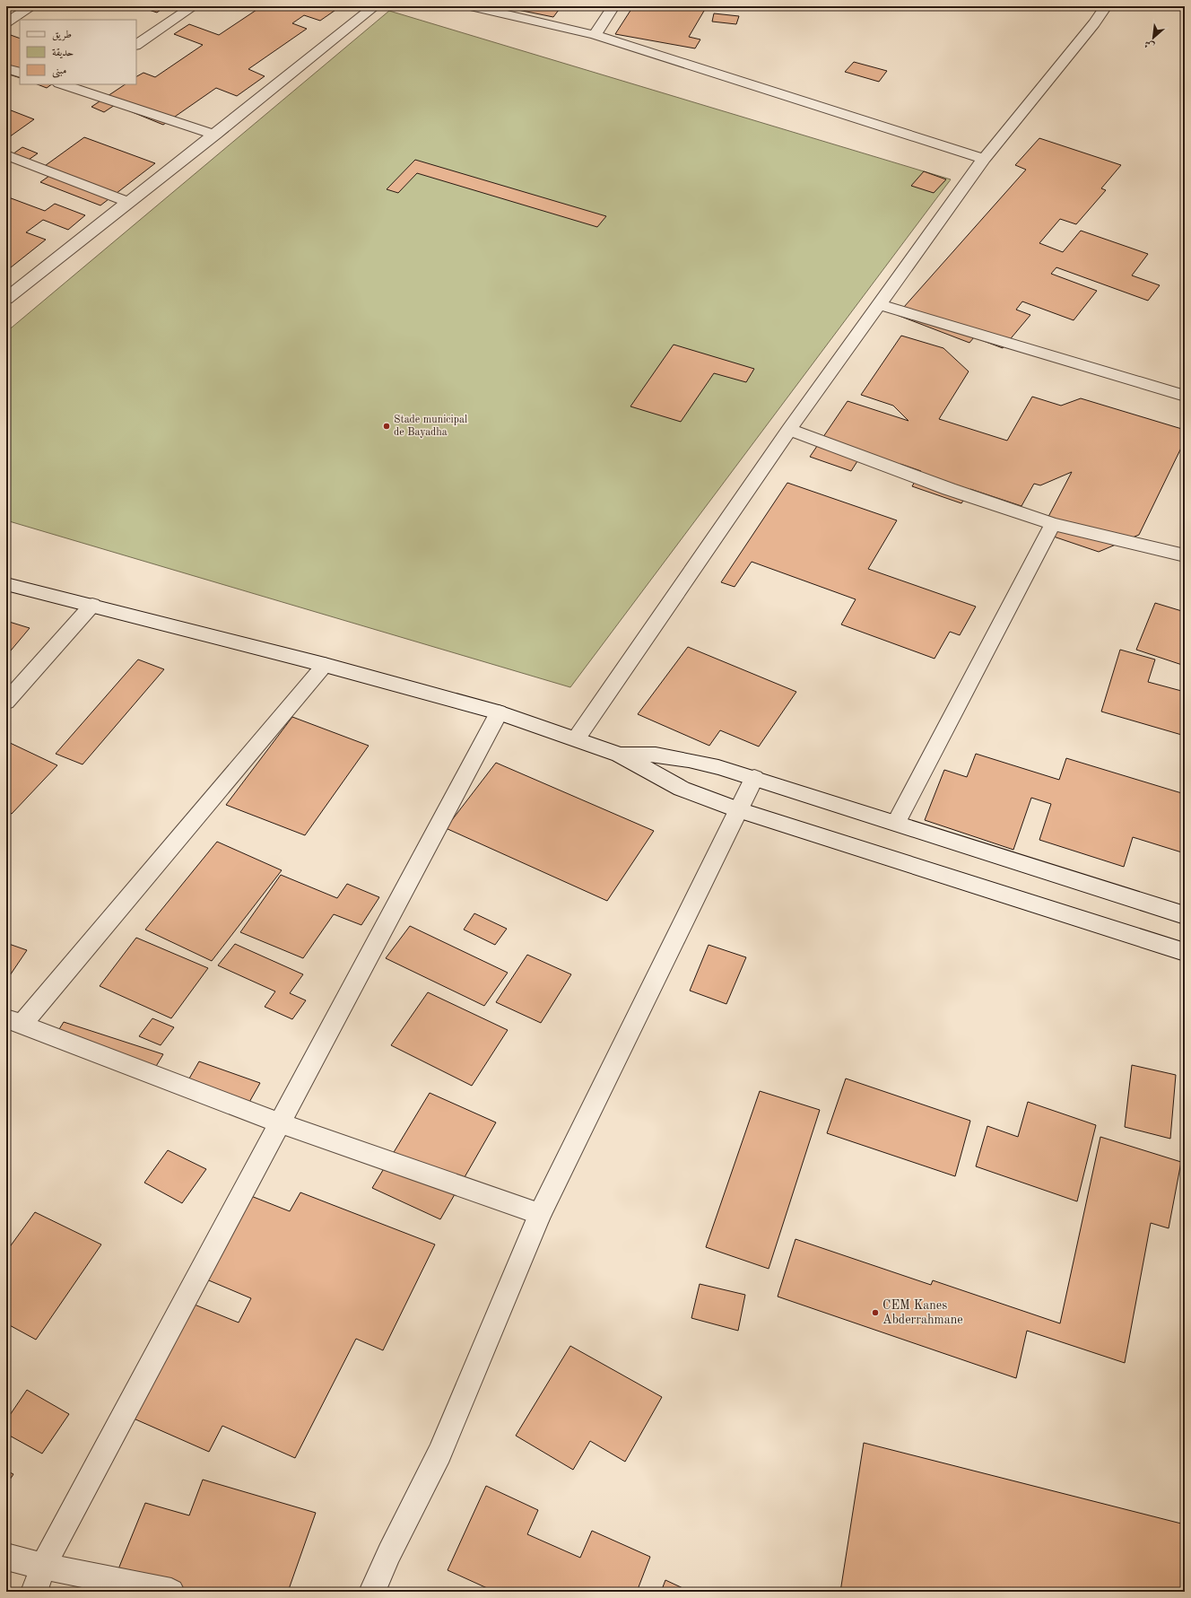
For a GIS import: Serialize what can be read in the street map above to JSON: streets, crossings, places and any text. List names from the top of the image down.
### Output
{
  "places": ["Stade municipal de Bayadha", "CEM Kanes Abderrahmane"],
  "legend": ["طريق", "حديقة", "مبنى"],
  "north": "bottom left"
}
